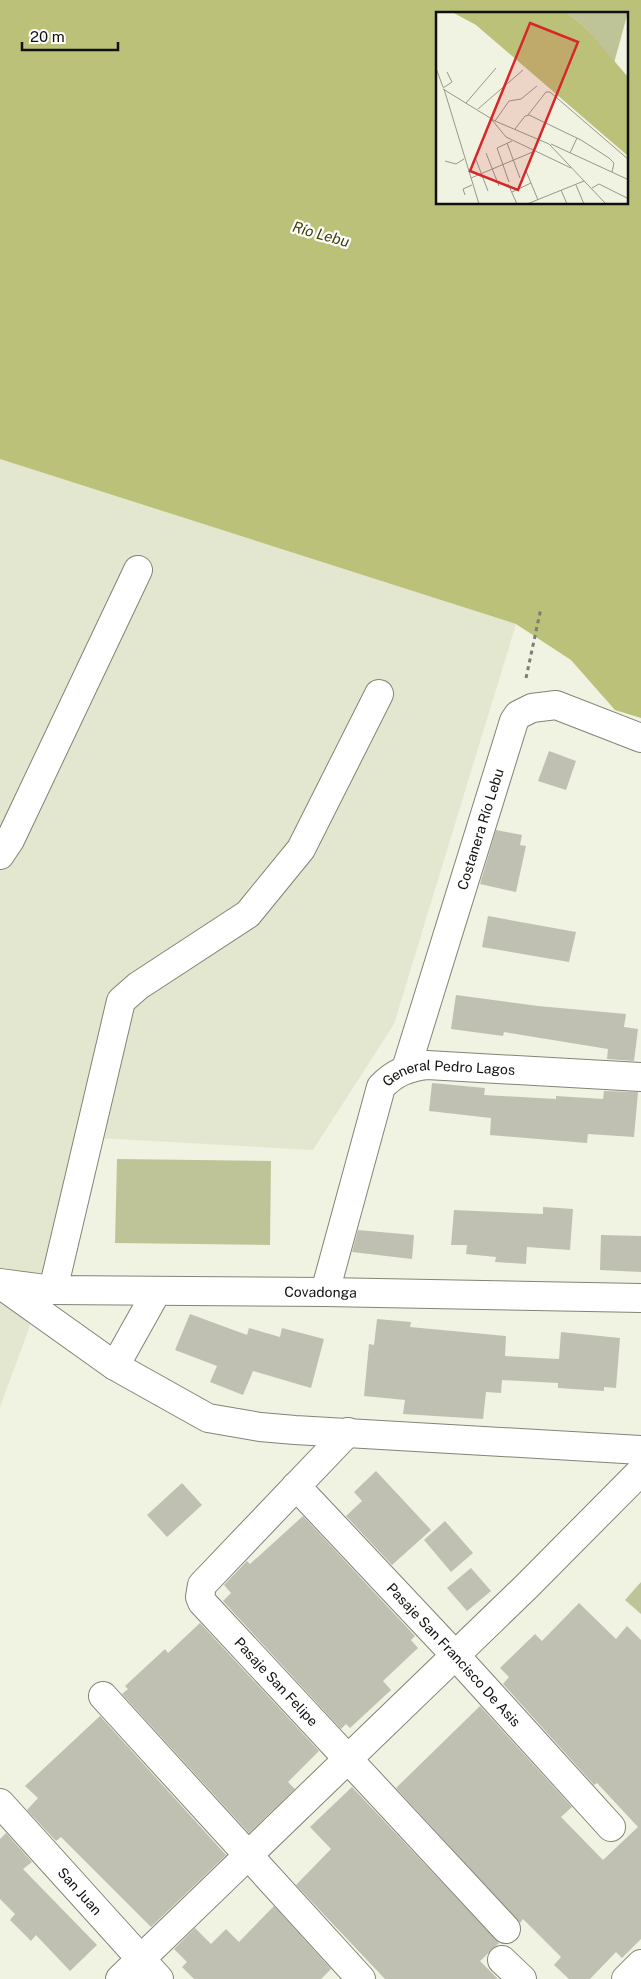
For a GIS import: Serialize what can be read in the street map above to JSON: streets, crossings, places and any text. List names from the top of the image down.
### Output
{
  "streets": {
    "street": [
      "Costanera Río Lebu",
      "General Pedro Lagos",
      "Covadonga",
      "Pasaje San Francisco De Asis",
      "Pasaje San Felipe",
      "San Juan"
    ]
  },
  "crossings": [
    ["Costanera Río Lebu", "General Pedro Lagos"],
    ["General Pedro Lagos", "Covadonga"],
    ["Pasaje San Francisco De Asis", "Pasaje San Felipe"]
  ],
  "water": ["Río Lebu"],
  "scale_bar": "20 m"
}
